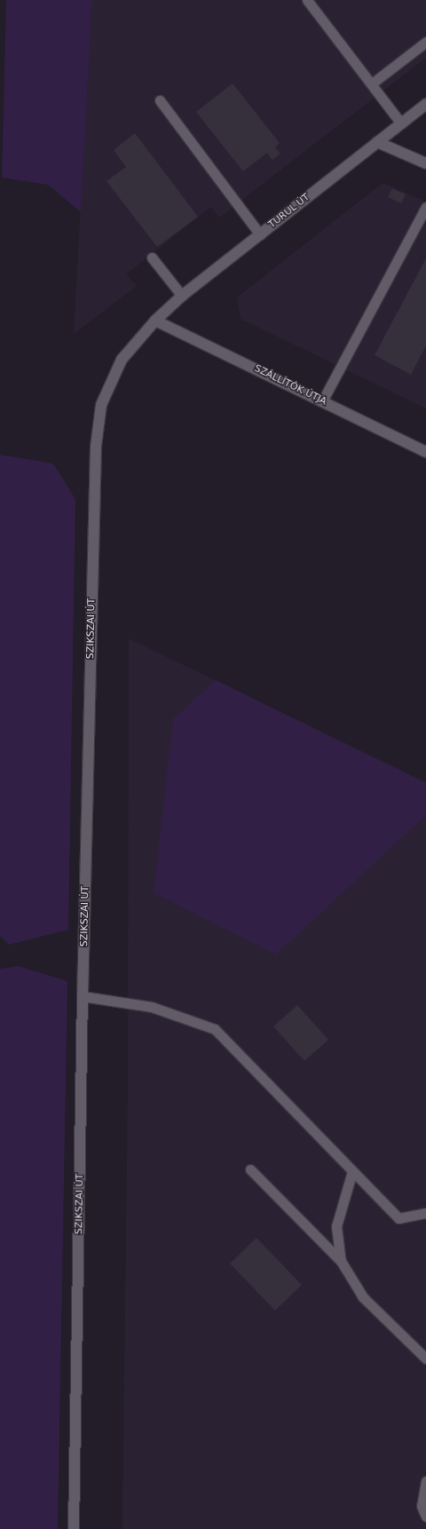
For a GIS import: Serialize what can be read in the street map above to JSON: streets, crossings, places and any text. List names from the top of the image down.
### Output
{
  "streets": {
    "street": ["TURUL ÚT", "SZÁLLÍTÓK ÚTJA", "SZIKSZAI ÚT"]
  },
  "crossings": [
    ["TURUL ÚT", "SZÁLLÍTÓK ÚTJA"],
    ["TURUL ÚT", "SZIKSZAI ÚT"],
    ["SZÁLLÍTÓK ÚTJA", "SZIKSZAI ÚT"]
  ]
}
